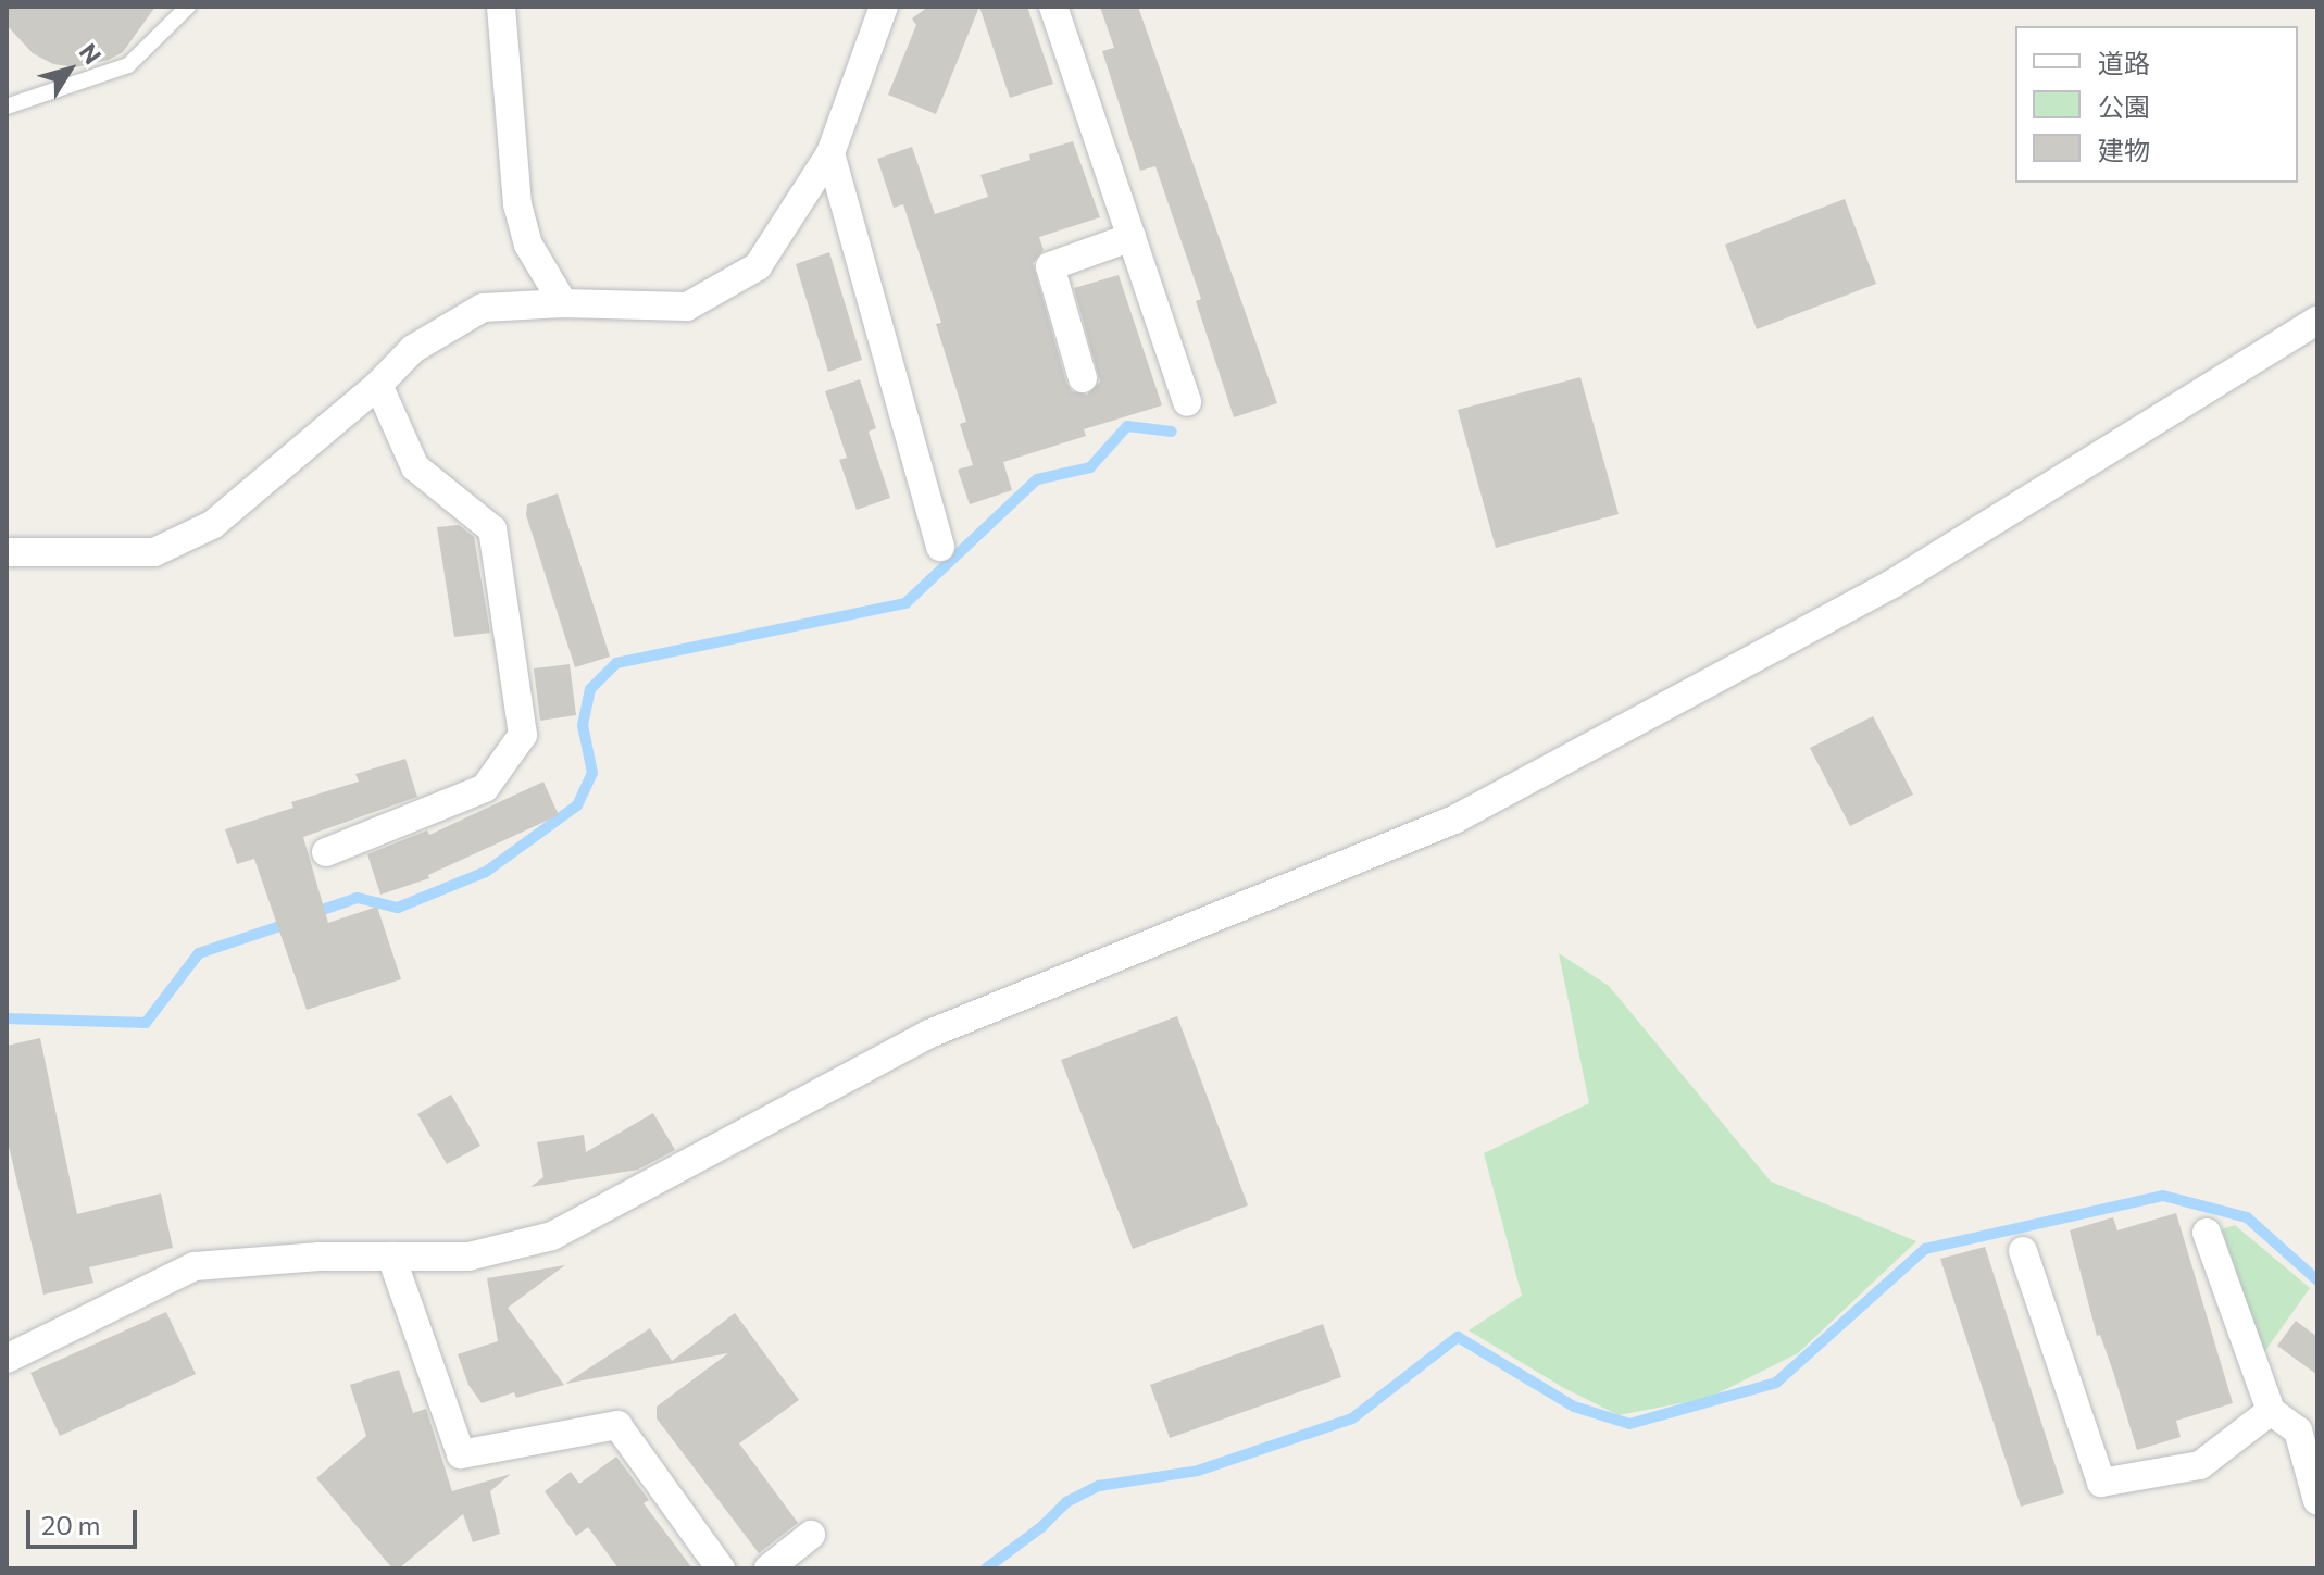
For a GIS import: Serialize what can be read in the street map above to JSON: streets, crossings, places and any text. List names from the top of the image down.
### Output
{
  "legend": ["道路", "公園", "建物"],
  "scale_bar": "20 m",
  "north": "top right"
}
